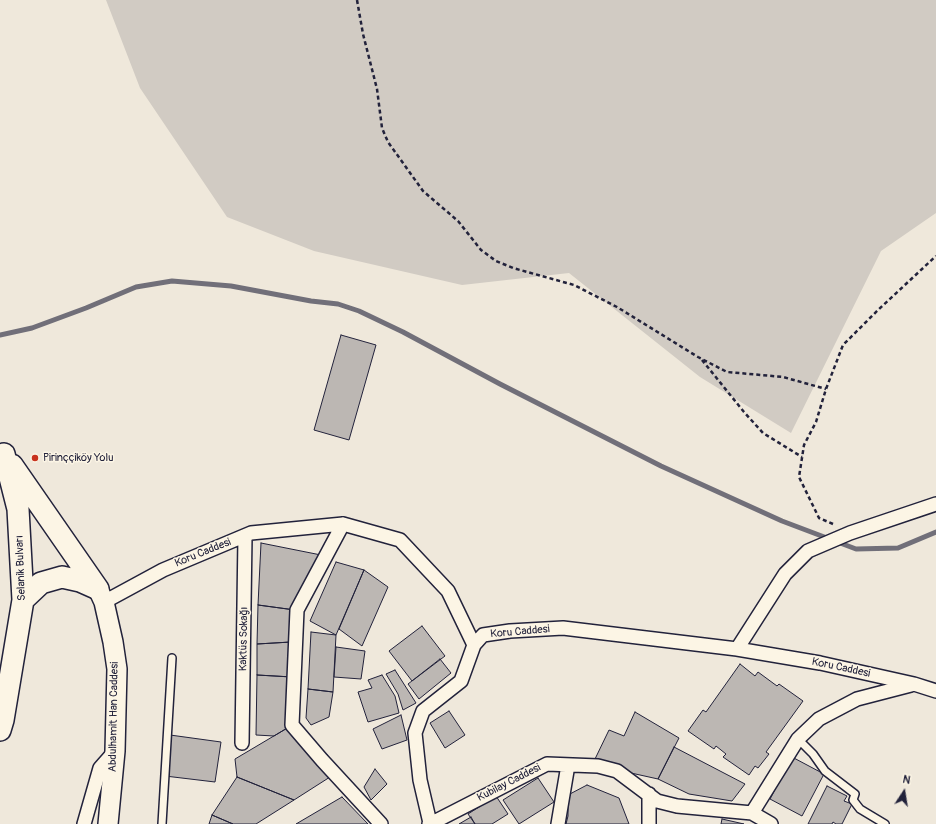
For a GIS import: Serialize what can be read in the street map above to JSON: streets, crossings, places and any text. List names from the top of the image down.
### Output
{
  "streets": {
    "main road": ["Selanik Bulvarı", "Abdulhamit Han Caddesi"],
    "street": ["Koru Caddesi", "Kaktüs Sokağı", "Kubilay Caddesi"]
  },
  "crossings": [
    ["Koru Caddesi", "Kaktüs Sokağı"],
    ["Koru Caddesi", "Abdulhamit Han Caddesi"]
  ],
  "places": ["Pirinççiköy Yolu"],
  "north": "top"
}
